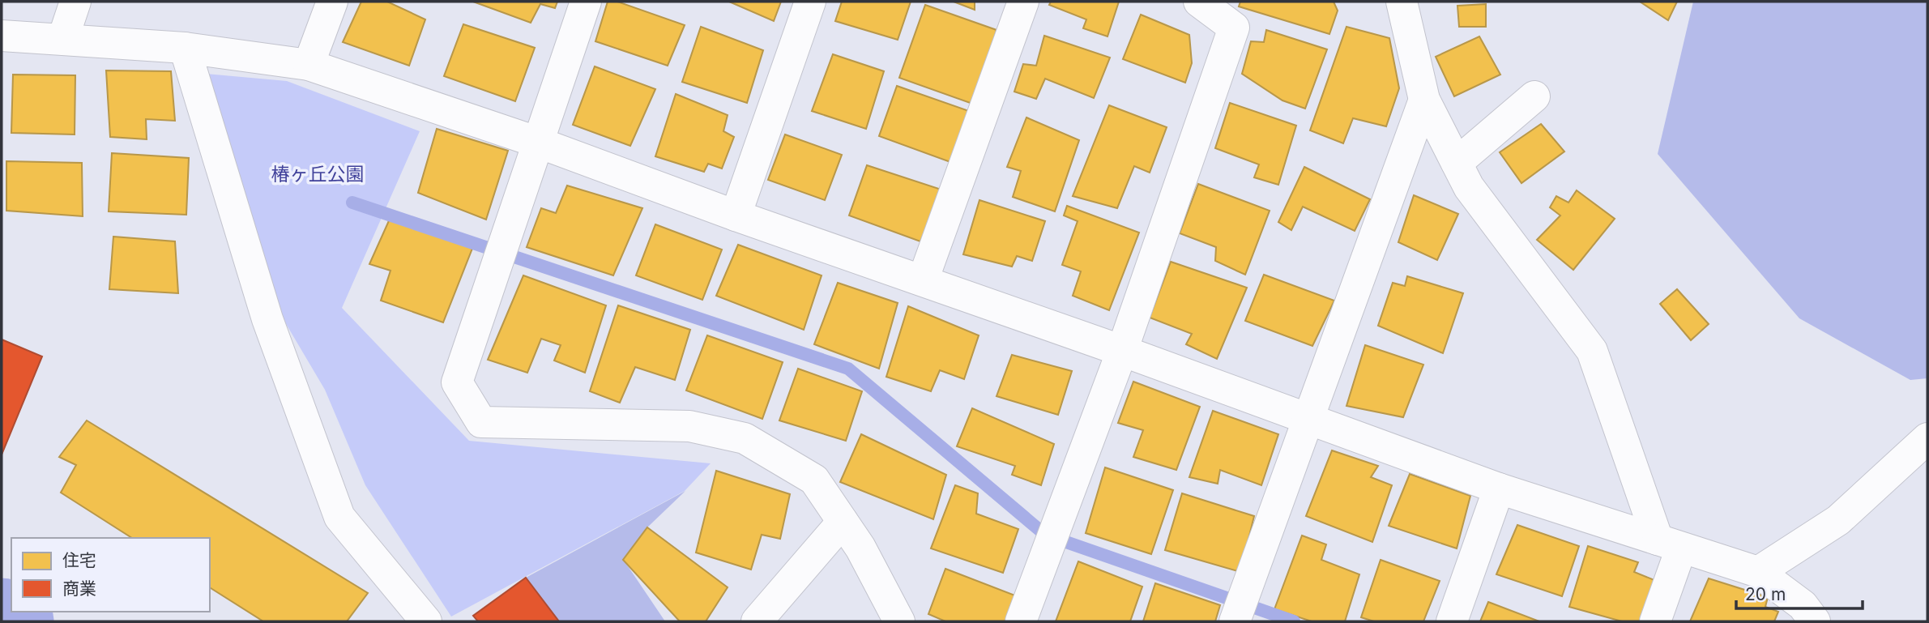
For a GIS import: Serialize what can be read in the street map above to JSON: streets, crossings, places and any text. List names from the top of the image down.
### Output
{
  "parks": ["椿ヶ丘公園"],
  "legend": ["住宅", "商業"],
  "scale_bar": "20 m"
}
